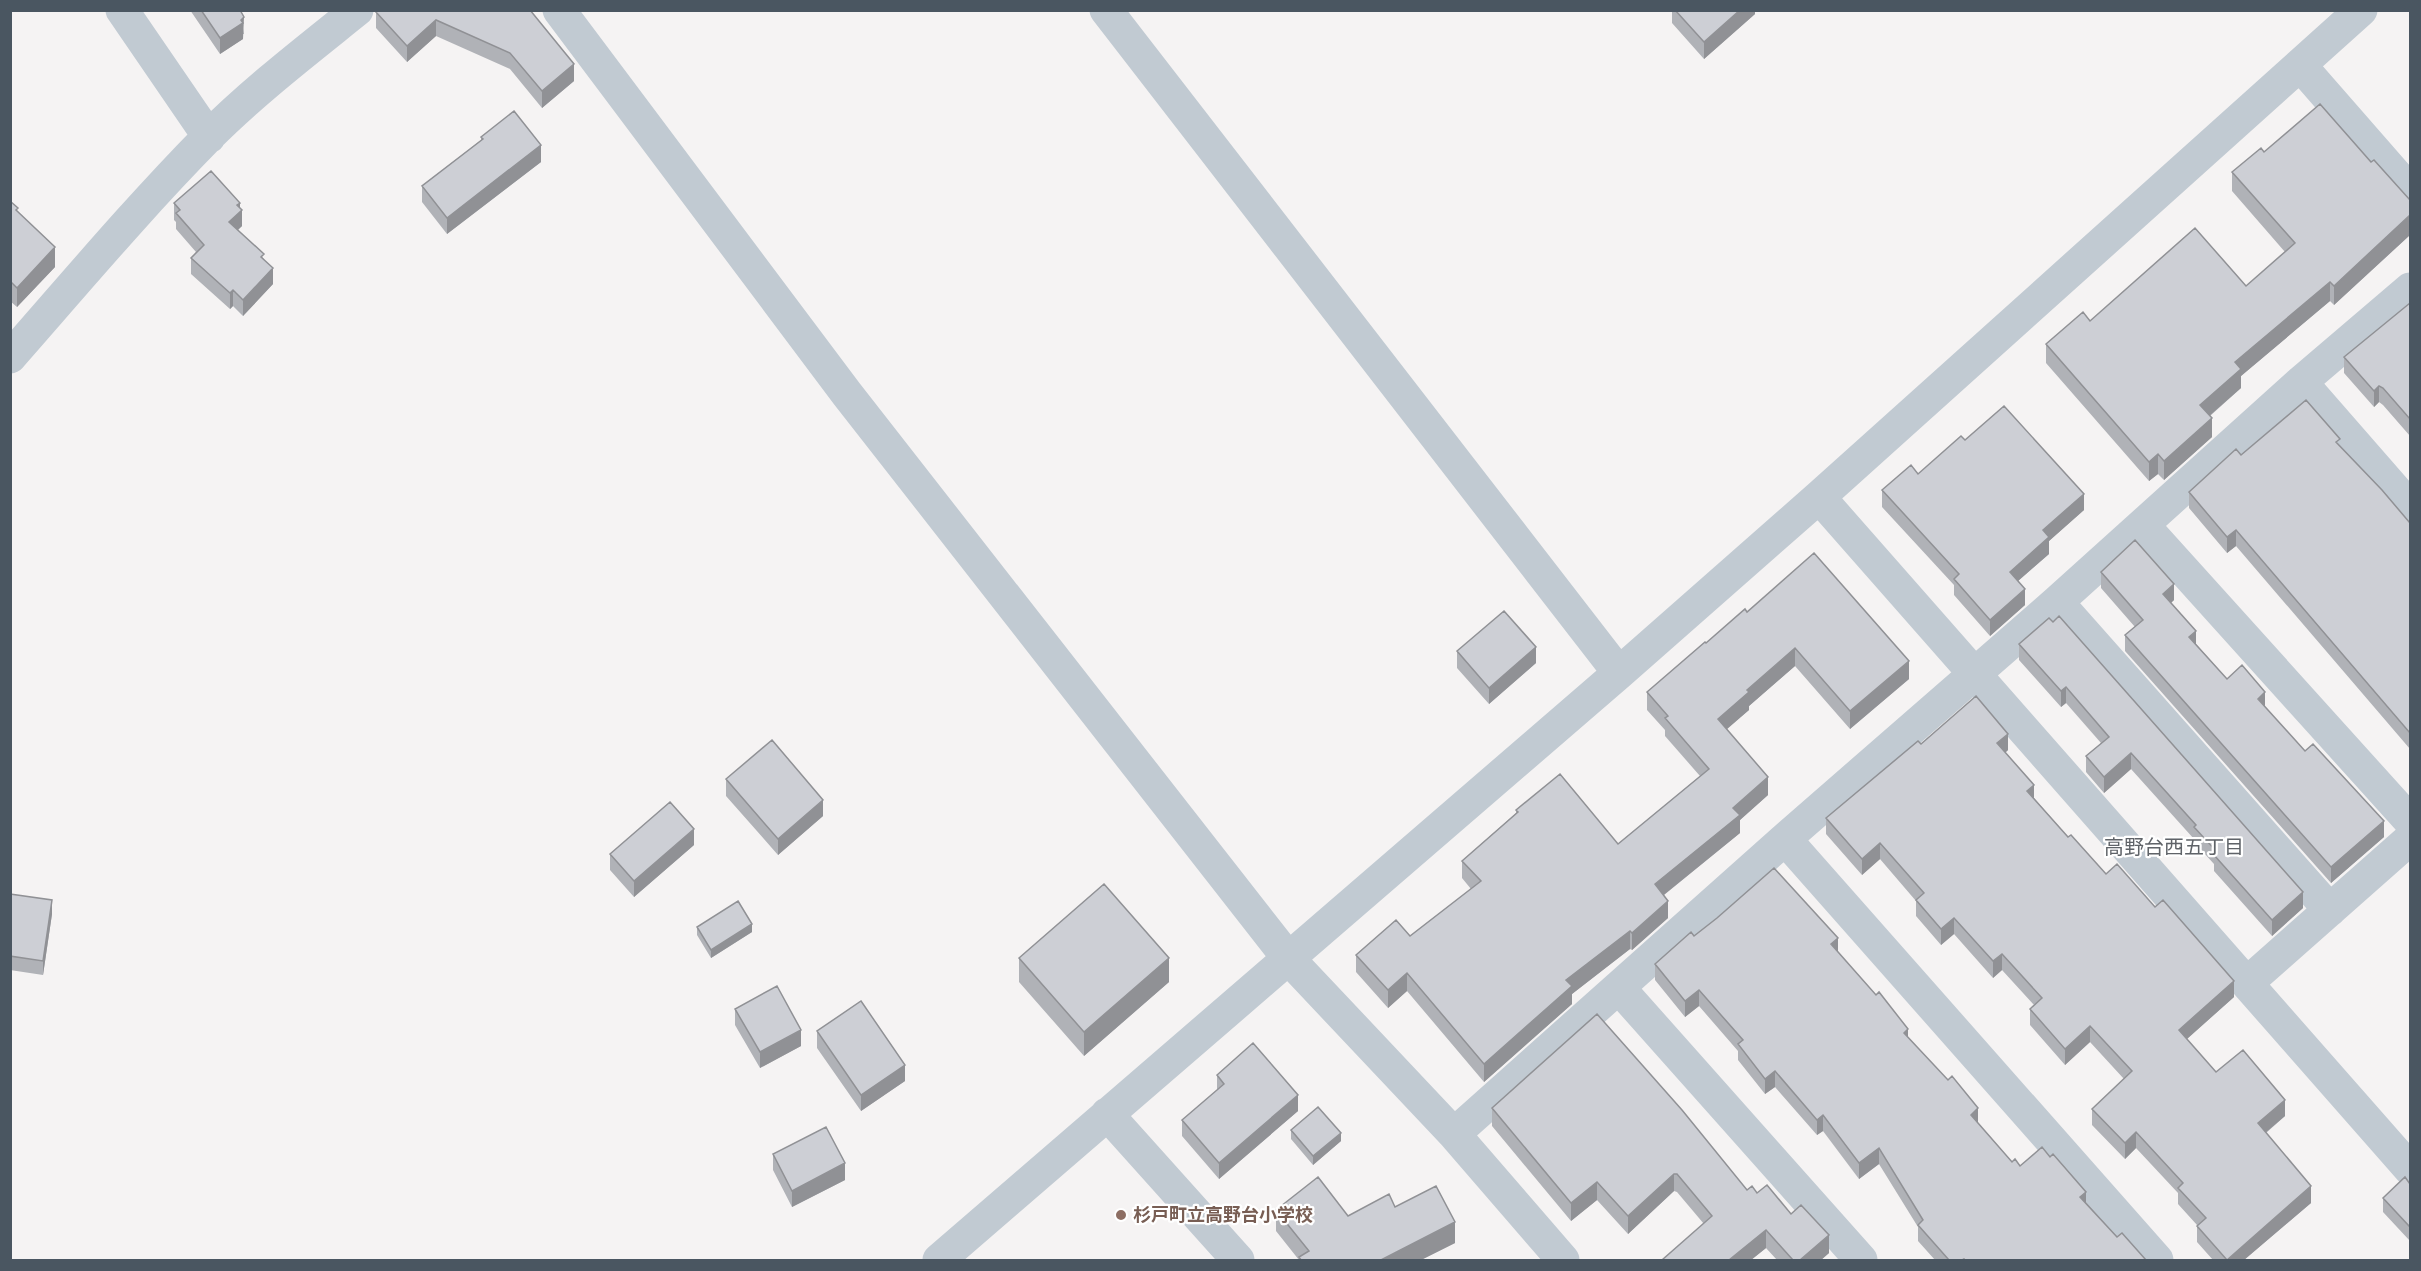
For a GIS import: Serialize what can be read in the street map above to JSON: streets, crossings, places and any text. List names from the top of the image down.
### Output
{
  "districts": ["高野台西五丁目"],
  "places": ["杉戸町立高野台小学校"]
}
